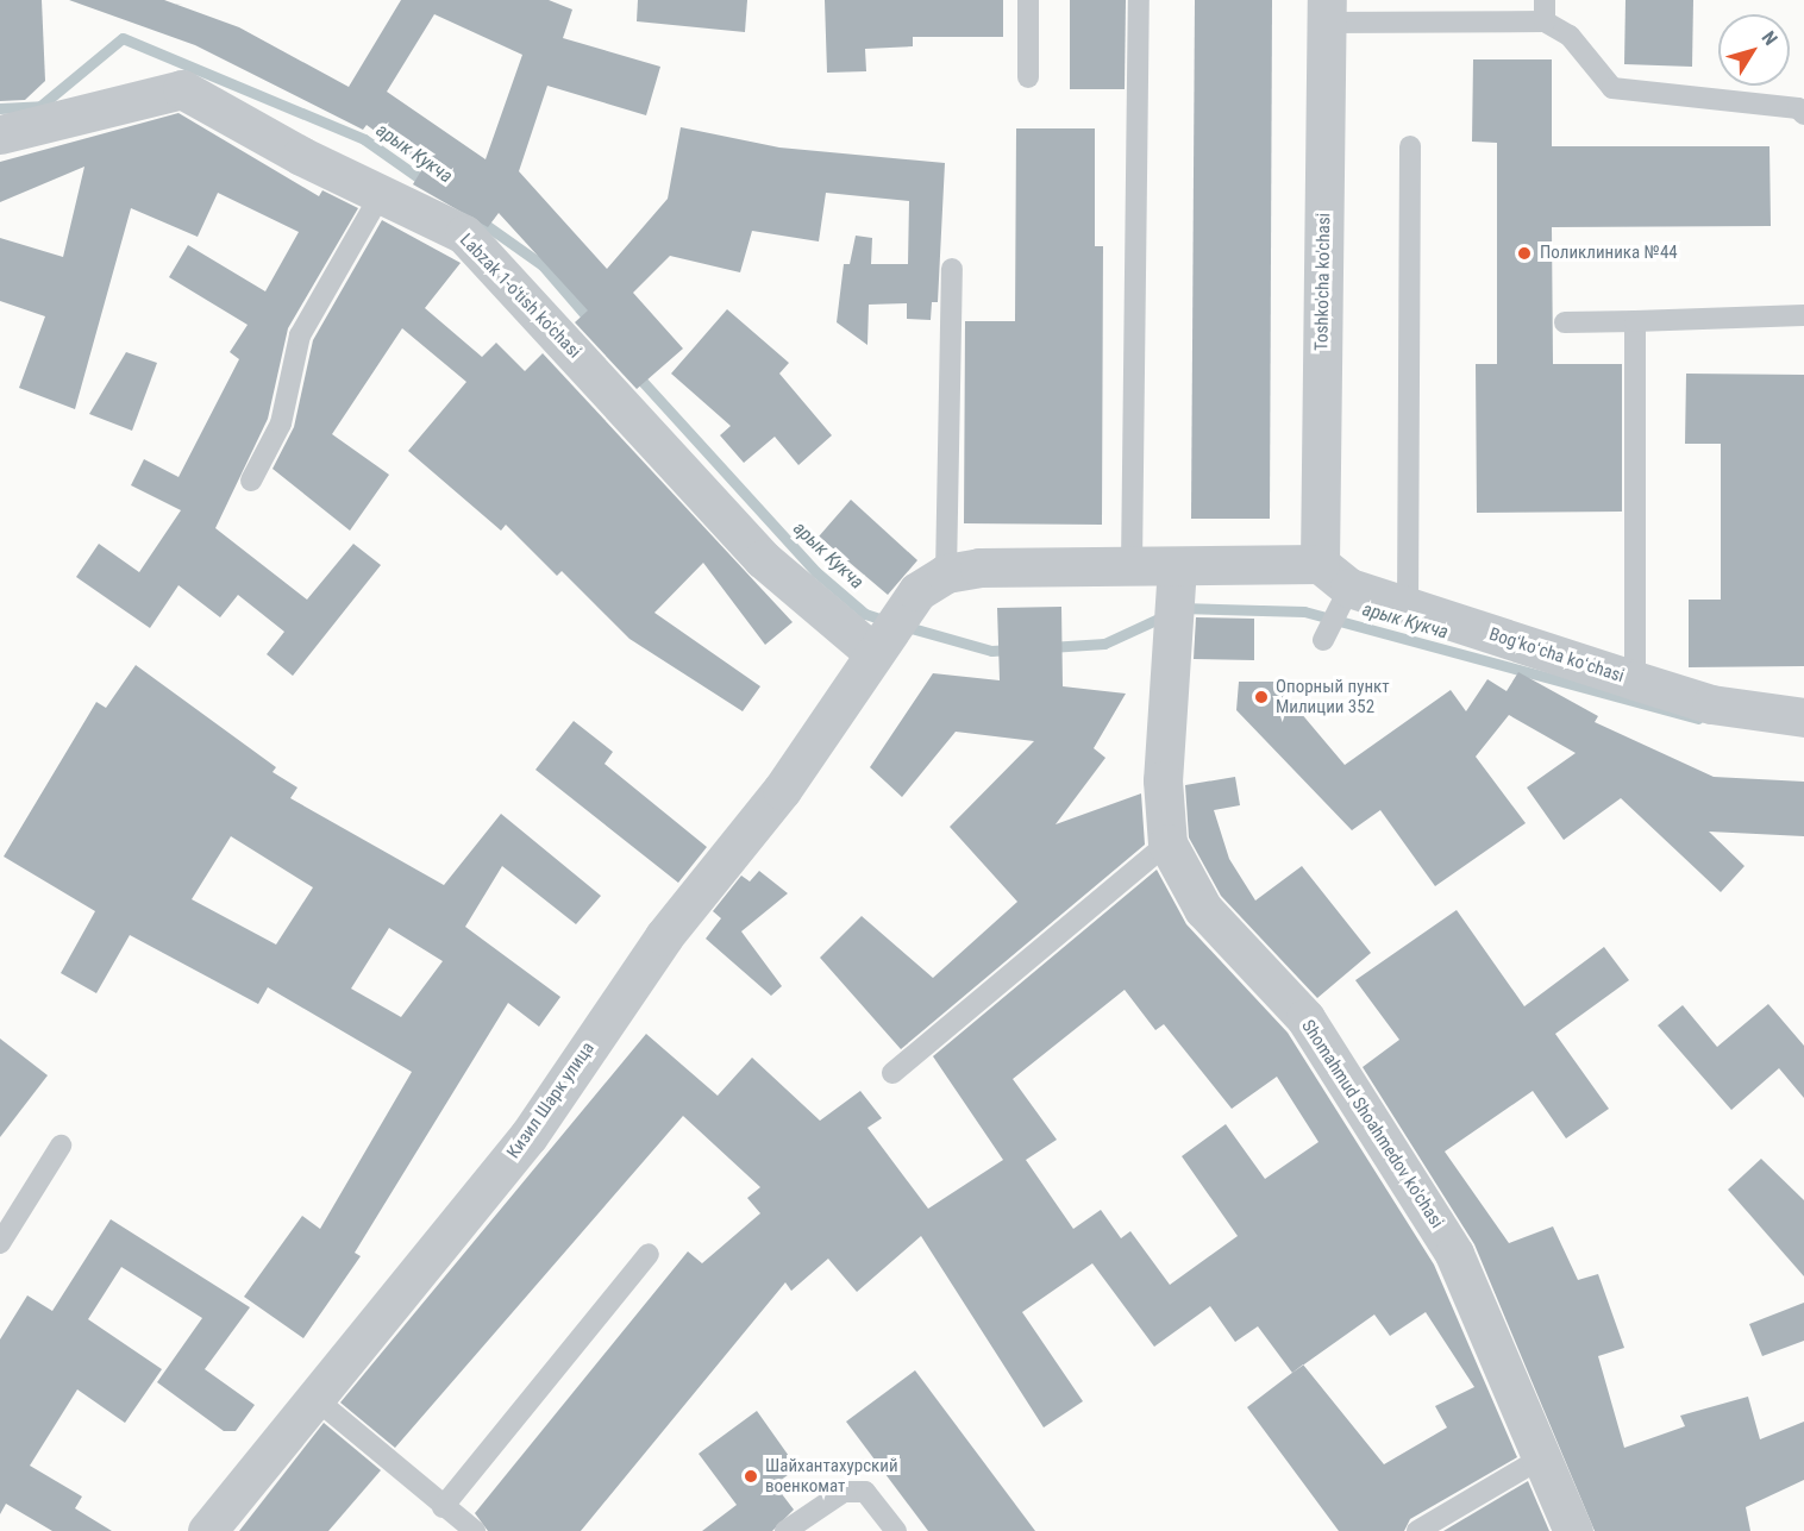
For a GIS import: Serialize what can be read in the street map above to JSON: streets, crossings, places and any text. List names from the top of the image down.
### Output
{
  "streets": {
    "street": [
      "Toshko'cha ko'chasi",
      "Labzak 1-o'tish ko'chasi",
      "Bogʻkoʻcha koʻchasi",
      "Кизил Шарк улица",
      "Shomahmud Shoahmedov ko'chasi"
    ]
  },
  "crossings": [
    ["Toshko'cha ko'chasi", "Bogʻkoʻcha koʻchasi"],
    ["Labzak 1-o'tish ko'chasi", "Кизил Шарк улица"]
  ],
  "water": ["арык Кукча"],
  "places": ["Поликлиника №44", "Опорный пункт Милиции 352", "Шайхантахурский военкомат"],
  "north": "top right"
}
